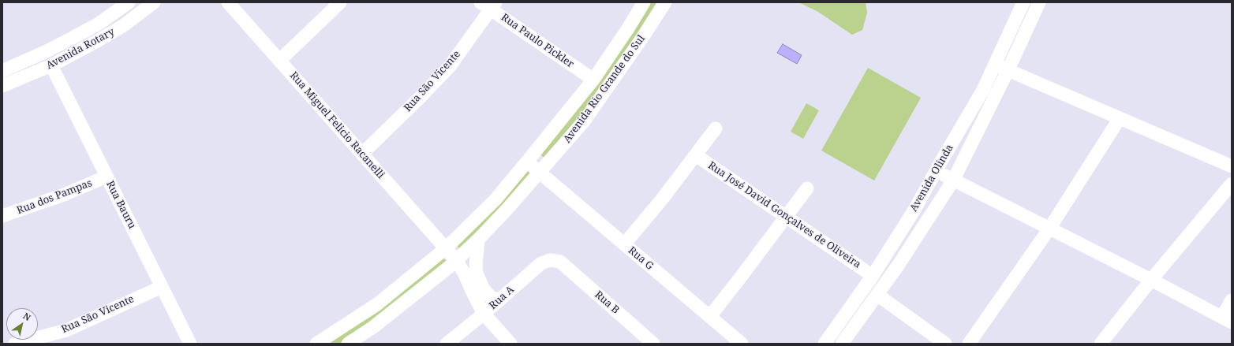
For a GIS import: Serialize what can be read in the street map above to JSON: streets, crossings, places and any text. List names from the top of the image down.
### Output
{
  "streets": {
    "street": [
      "Rua Paulo Pickler",
      "Avenida Rotary",
      "Rua São Vicente",
      "Avenida Rio Grande do Sul",
      "Rua Miguel Felicio Racanelli",
      "Avenida Olinda",
      "Rua dos Pampas",
      "Rua Bauru",
      "Rua José David Gonçalves de Oliveira",
      "Rua G",
      "Rua A",
      "Rua B"
    ]
  },
  "crossings": [
    ["Rua Paulo Pickler", "Rua São Vicente"],
    ["Rua Paulo Pickler", "Avenida Rio Grande do Sul"],
    ["Avenida Rotary", "Rua Bauru"],
    ["Rua São Vicente", "Rua Miguel Felicio Racanelli"],
    ["Rua São Vicente", "Rua Bauru"],
    ["Avenida Rio Grande do Sul", "Rua Miguel Felicio Racanelli"],
    ["Avenida Rio Grande do Sul", "Rua G"],
    ["Rua Miguel Felicio Racanelli", "Rua A"],
    ["Avenida Olinda", "Rua José David Gonçalves de Oliveira"],
    ["Rua dos Pampas", "Rua Bauru"],
    ["Rua A", "Rua B"]
  ],
  "north": "top right"
}
